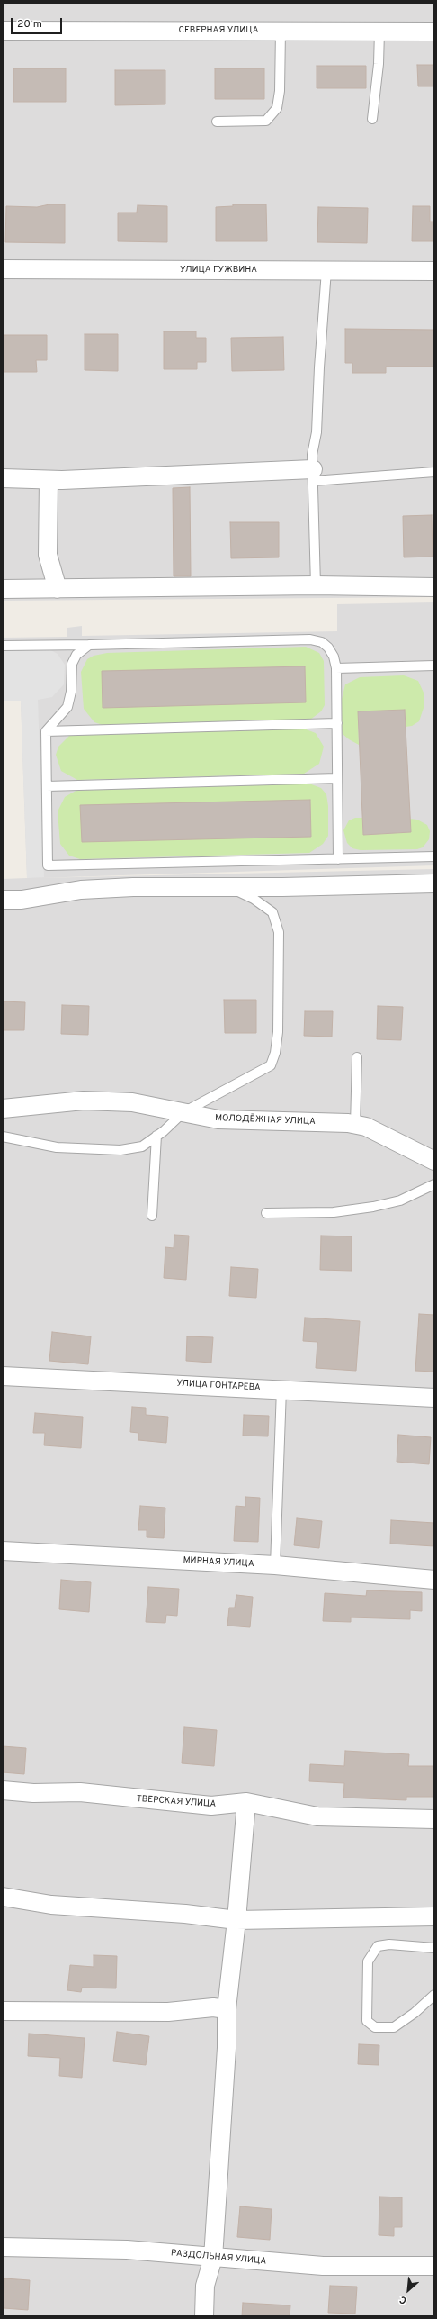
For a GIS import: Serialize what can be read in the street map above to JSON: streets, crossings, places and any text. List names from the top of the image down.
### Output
{
  "streets": {
    "street": [
      "СЕВЕРНАЯ УЛИЦА",
      "УЛИЦА ГУЖВИНА",
      "МОЛОДЁЖНАЯ УЛИЦА",
      "УЛИЦА ГОНТАРЕВА",
      "МИРНАЯ УЛИЦА",
      "ТВЕРСКАЯ УЛИЦА",
      "РАЗДОЛЬНАЯ УЛИЦА"
    ]
  },
  "scale_bar": "20 m",
  "north": "bottom left"
}
